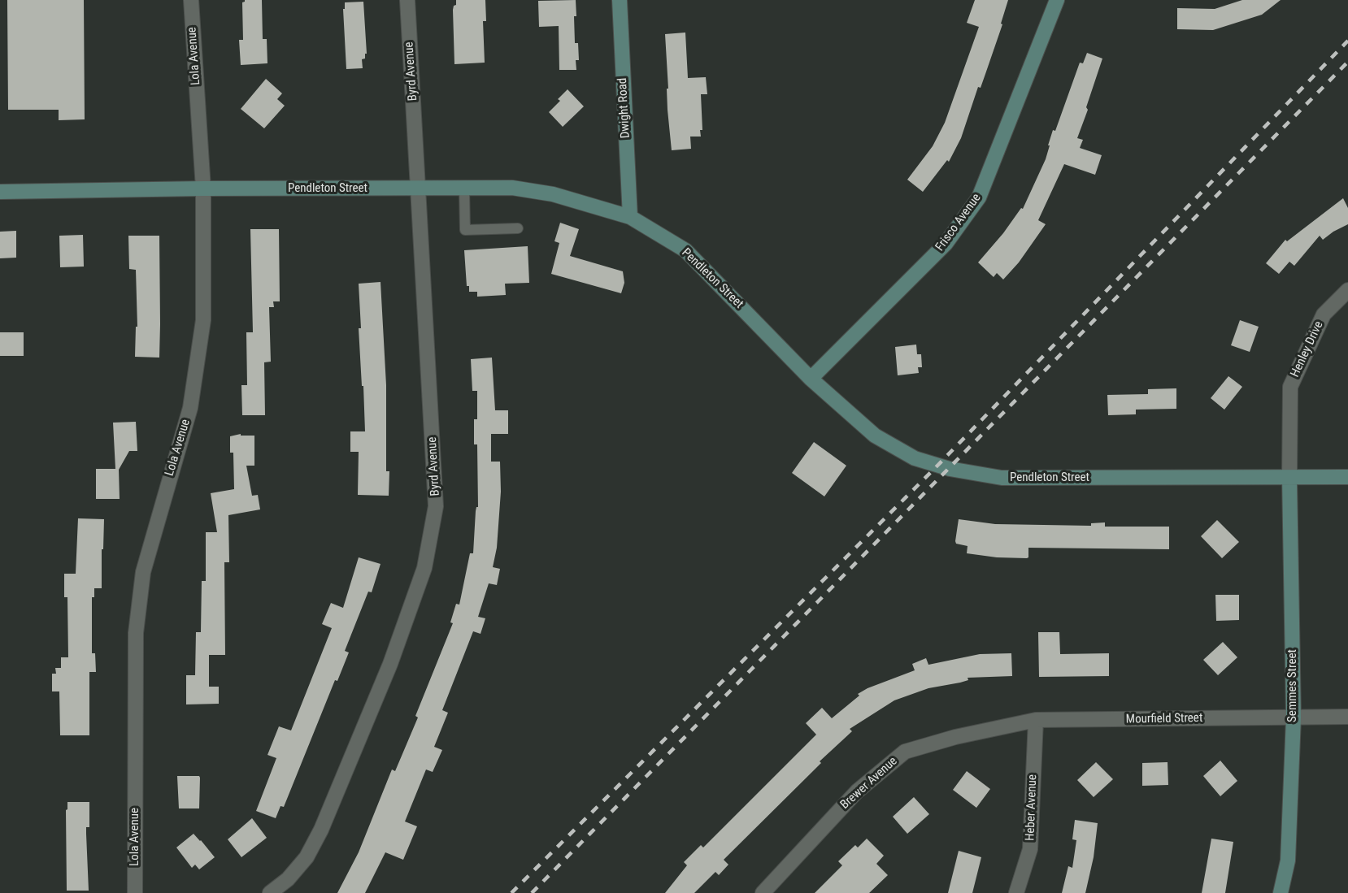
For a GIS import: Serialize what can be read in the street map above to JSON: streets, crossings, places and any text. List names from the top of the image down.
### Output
{
  "streets": {
    "main road": [
      "Dwight Road",
      "Pendleton Street",
      "Frisco Avenue",
      "Semmes Street"
    ],
    "street": [
      "Lola Avenue",
      "Byrd Avenue",
      "Henley Drive",
      "Mourfield Street",
      "Brewer Avenue",
      "Heber Avenue"
    ]
  },
  "crossings": [
    ["Lola Avenue", "Pendleton Street"],
    ["Byrd Avenue", "Pendleton Street"],
    ["Dwight Road", "Pendleton Street"],
    ["Pendleton Street", "Frisco Avenue"],
    ["Pendleton Street", "Henley Drive"],
    ["Pendleton Street", "Semmes Street"],
    ["Henley Drive", "Semmes Street"],
    ["Semmes Street", "Mourfield Street"],
    ["Mourfield Street", "Brewer Avenue"],
    ["Mourfield Street", "Heber Avenue"],
    ["Brewer Avenue", "Heber Avenue"]
  ]
}
